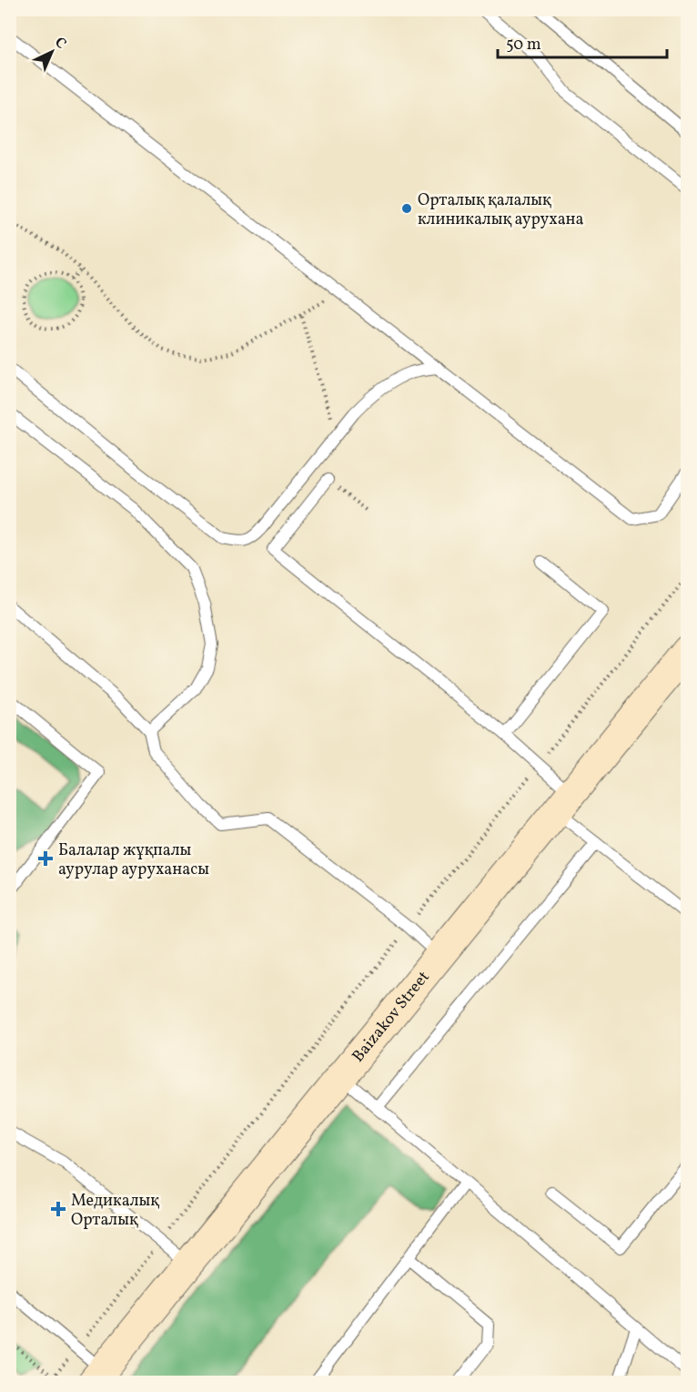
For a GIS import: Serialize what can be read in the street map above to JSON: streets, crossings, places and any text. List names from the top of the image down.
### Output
{
  "streets": {
    "street": ["Baizakov Street"]
  },
  "places": {
    "other": ["Орталық қалалық клиникалық аурухана"],
    "health": ["Балалар жұқпалы аурулар ауруханасы", "Медикалық Орталық"]
  },
  "scale_bar": "50 m",
  "north": "top right"
}
